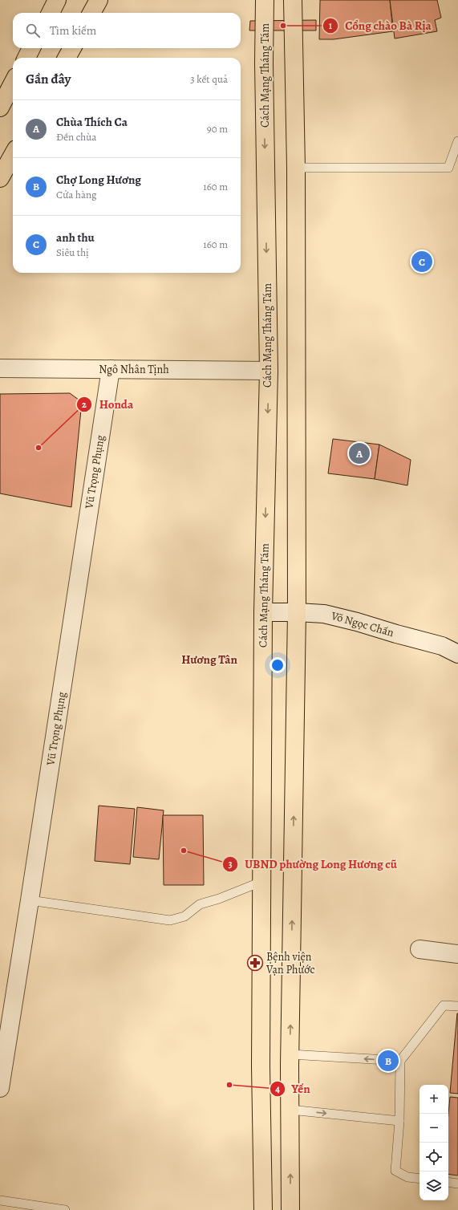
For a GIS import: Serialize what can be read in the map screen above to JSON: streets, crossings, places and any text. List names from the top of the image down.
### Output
{
  "streets": {
    "main road": ["Cách Mạng Tháng Tám"],
    "street": ["Ngô Nhân Tịnh", "Vũ Trọng Phụng", "Võ Ngọc Chấn"]
  },
  "crossings": [
    ["Cách Mạng Tháng Tám", "Ngô Nhân Tịnh"],
    ["Cách Mạng Tháng Tám", "Võ Ngọc Chấn"],
    ["Ngô Nhân Tịnh", "Vũ Trọng Phụng"]
  ],
  "districts": ["Hương Tân"],
  "places": {
    "other": [
      "Cổng chào Bà Rịa",
      "Honda",
      "UBND phường Long Hương cũ",
      "Yến"
    ],
    "pharmacy": ["Bệnh viện Vạn Phước"]
  },
  "page": {
    "search": "Tìm kiếm",
    "heading": ["Gần đây", "3 kết quả"],
    "list": [
      {
        "mark": "A",
        "name": "Chùa Thích Ca",
        "note": "Đền chùa",
        "value": "90 m"
      },
      {
        "mark": "B",
        "name": "Chợ Long Hương",
        "note": "Cửa hàng",
        "value": "160 m"
      },
      {
        "mark": "C",
        "name": "anh thu",
        "note": "Siêu thị",
        "value": "160 m"
      }
    ],
    "pins": ["C", "A", "B"],
    "map_buttons": ["+", "−"]
  }
}
